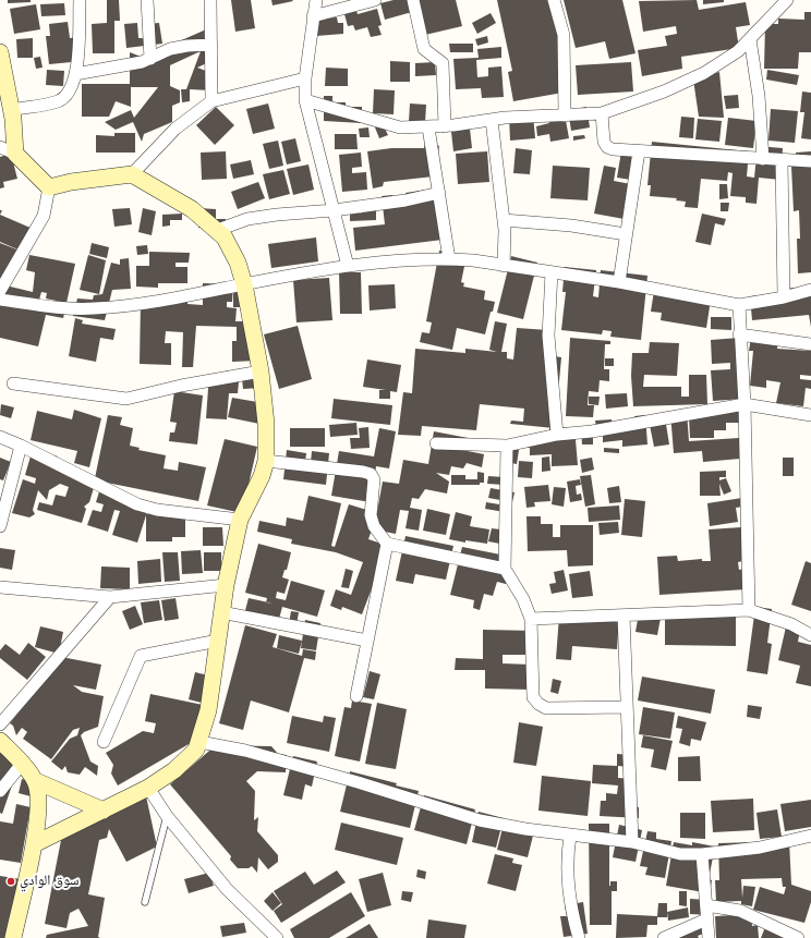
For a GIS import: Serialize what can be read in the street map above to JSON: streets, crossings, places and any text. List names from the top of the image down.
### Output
{
  "places": ["سوق الوادي"]
}
